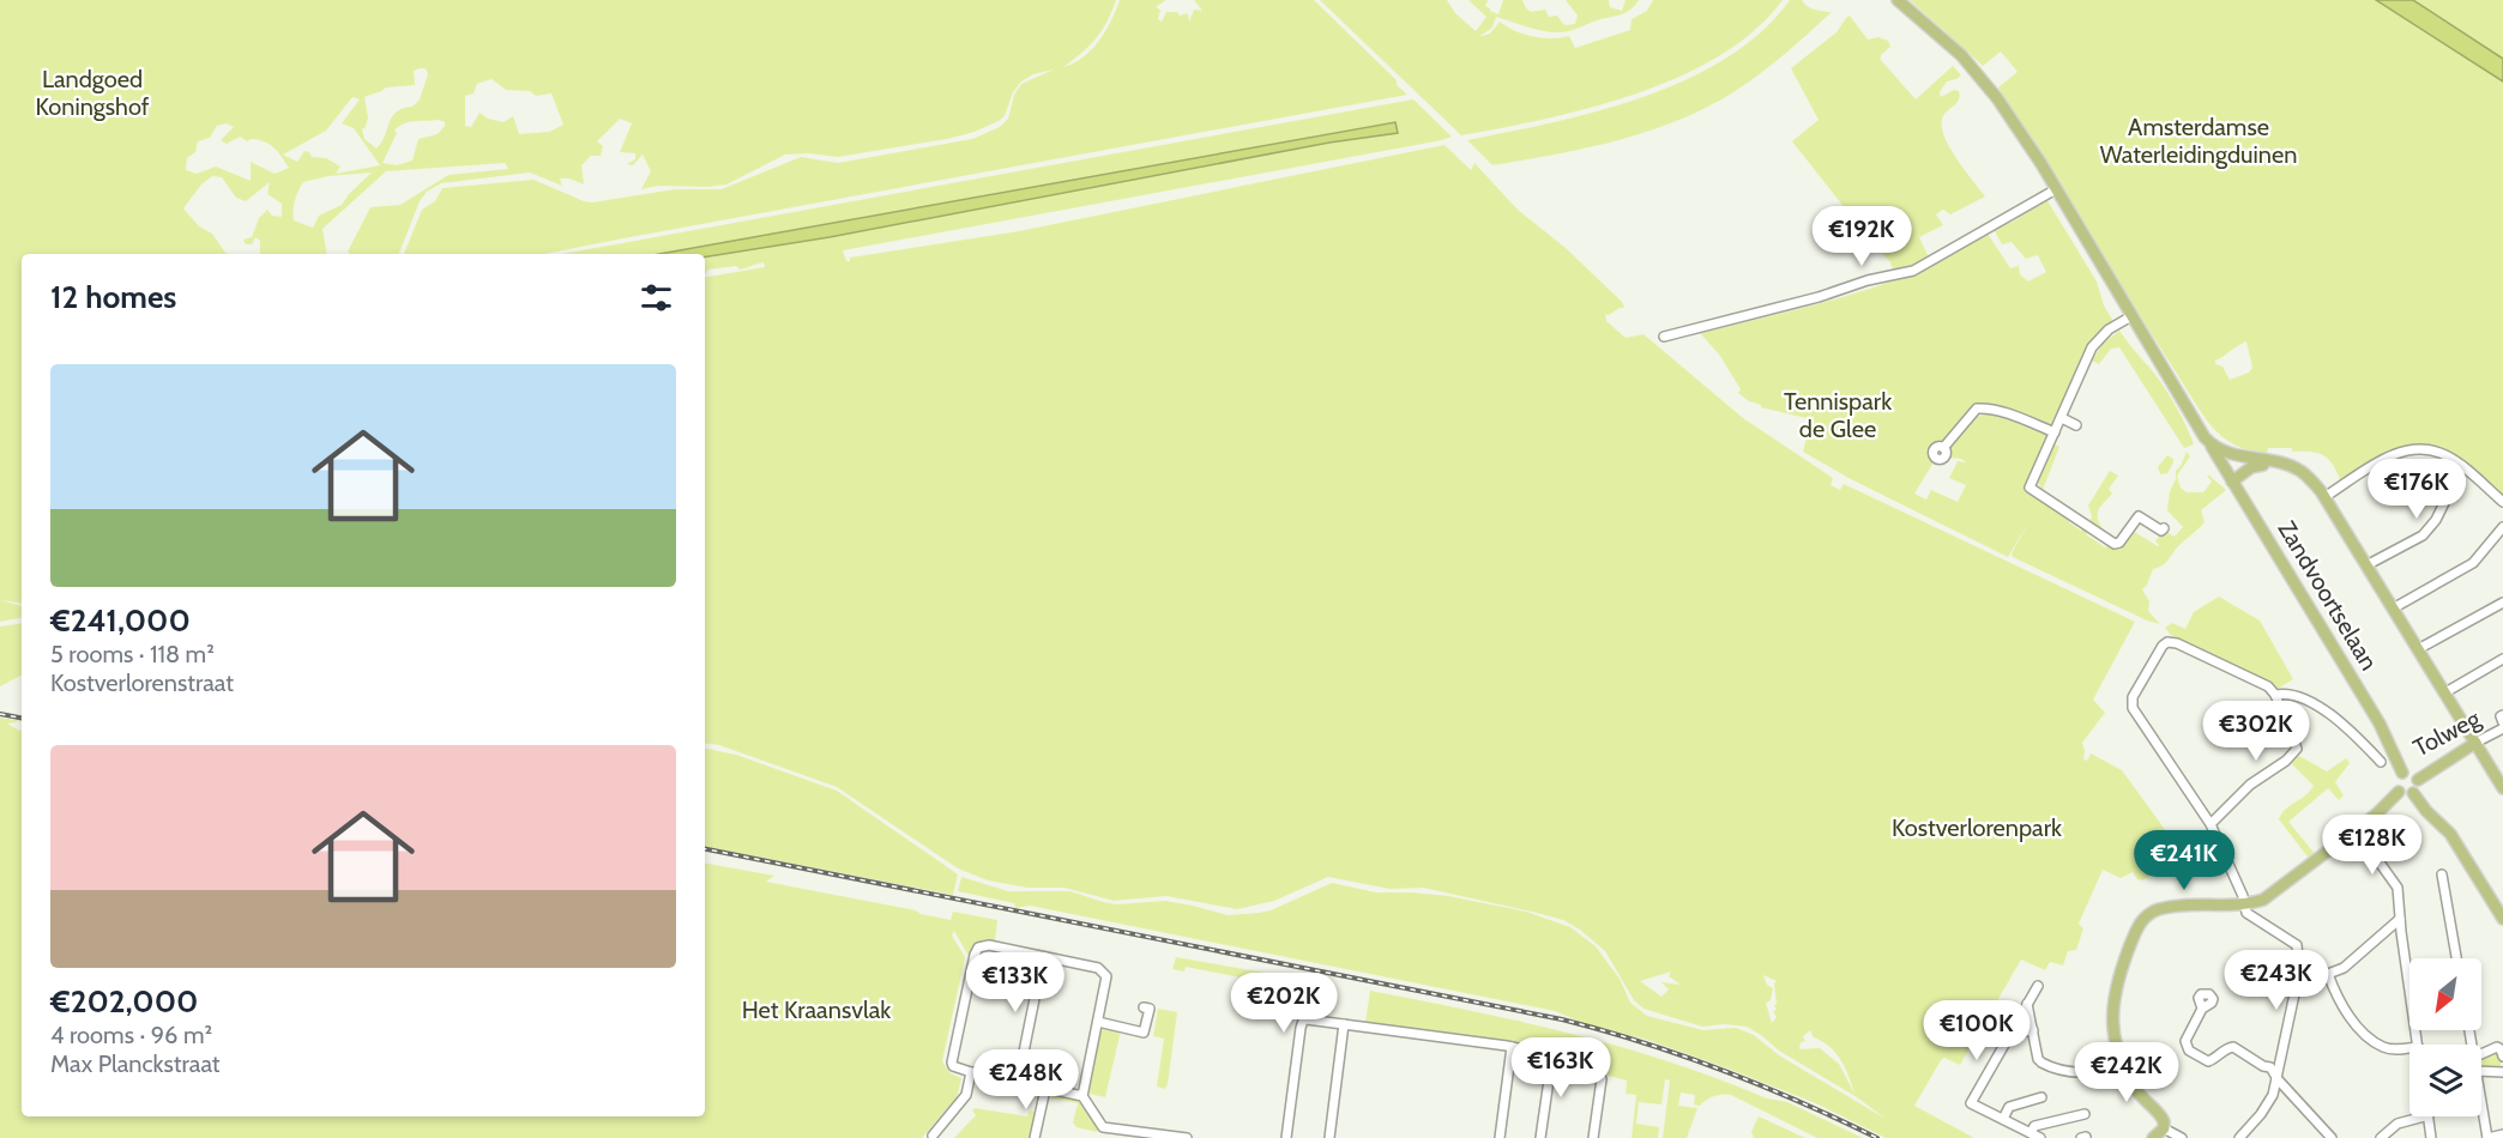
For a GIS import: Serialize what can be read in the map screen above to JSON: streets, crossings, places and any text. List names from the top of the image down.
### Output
{
  "streets": {
    "main road": ["Zandvoortselaan", "Tolweg"]
  },
  "crossings": [
    ["Zandvoortselaan", "Tolweg"]
  ],
  "parks": [
    "Landgoed Koningshof",
    "Amsterdamse Waterleidingduinen",
    "Tennispark de Glee",
    "Kostverlorenpark",
    "Het Kraansvlak"
  ],
  "north": "bottom left",
  "page": {
    "price": [
      "€192K",
      "€176K",
      "€302K",
      "€128K",
      "€241K",
      "€243K",
      "€133K",
      "€202K",
      "€100K",
      "€163K",
      "€242K",
      "€248K"
    ],
    "heading": "12 homes",
    "list": [
      {
        "name": "€241,000",
        "note": "5 rooms · 118 m² · Kostverlorenstraat"
      },
      {
        "name": "€202,000",
        "note": "4 rooms · 96 m² · Max Planckstraat"
      }
    ]
  }
}
